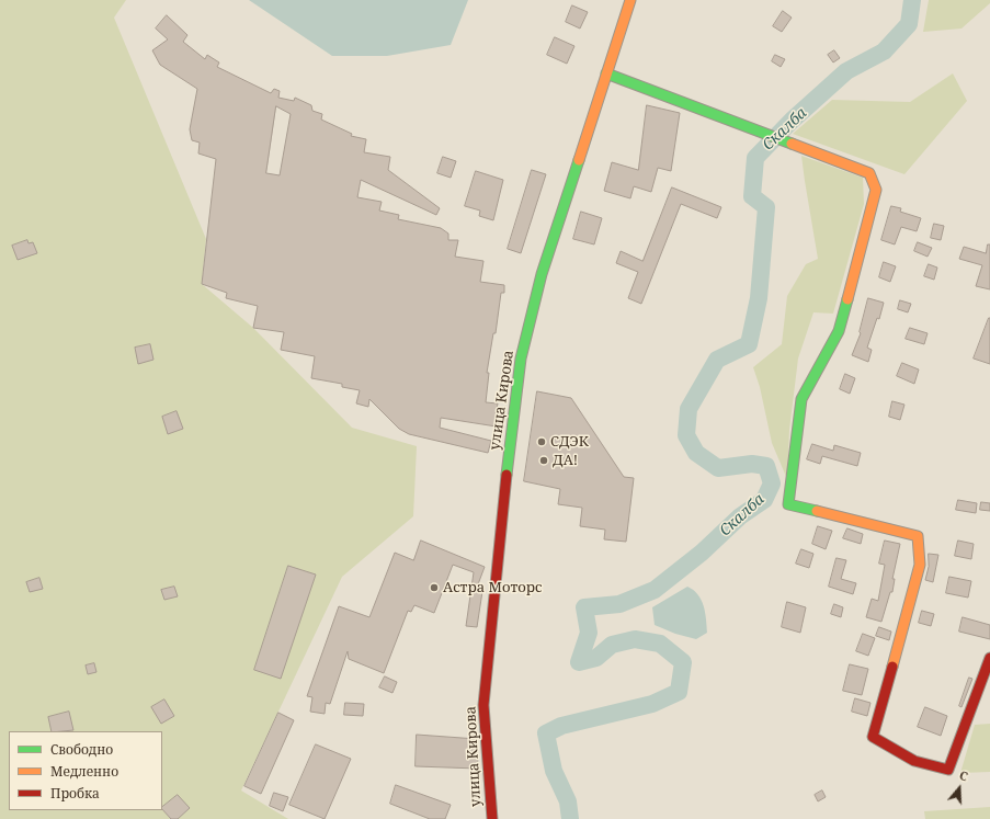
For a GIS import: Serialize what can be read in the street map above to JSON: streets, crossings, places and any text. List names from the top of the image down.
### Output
{
  "streets": {
    "street": ["улица Кирова"]
  },
  "water": ["Скалба"],
  "places": ["СДЭК", "ДА!", "Астра Моторс"],
  "legend": ["Свободно", "Медленно", "Пробка"],
  "north": "top"
}
